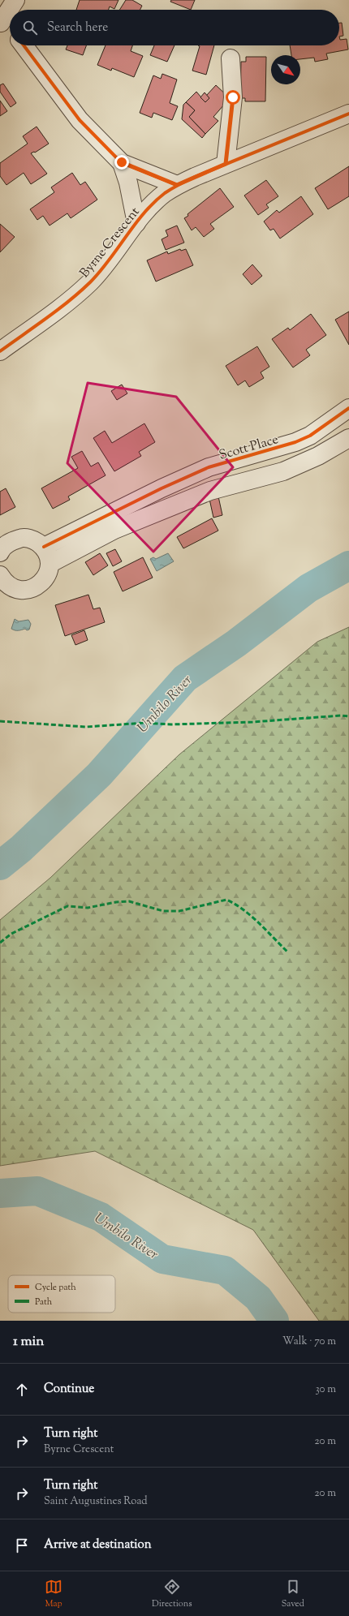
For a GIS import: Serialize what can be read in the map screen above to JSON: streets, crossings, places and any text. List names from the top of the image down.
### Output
{
  "streets": {
    "street": ["Byrne Crescent", "Scott Place"]
  },
  "water": ["Umbilo River"],
  "legend": ["Cycle path", "Path"],
  "north": "bottom right",
  "page": {
    "search": "Search here",
    "heading": ["1 min", "Walk · 70 m"],
    "list": [
      ["Continue", "30 m"],
      ["Turn right", "Byrne Crescent", "20 m"],
      ["Turn right", "Saint Augustines Road", "20 m"],
      "Arrive at destination"
    ],
    "nav": ["Map", "Directions", "Saved"]
  }
}
